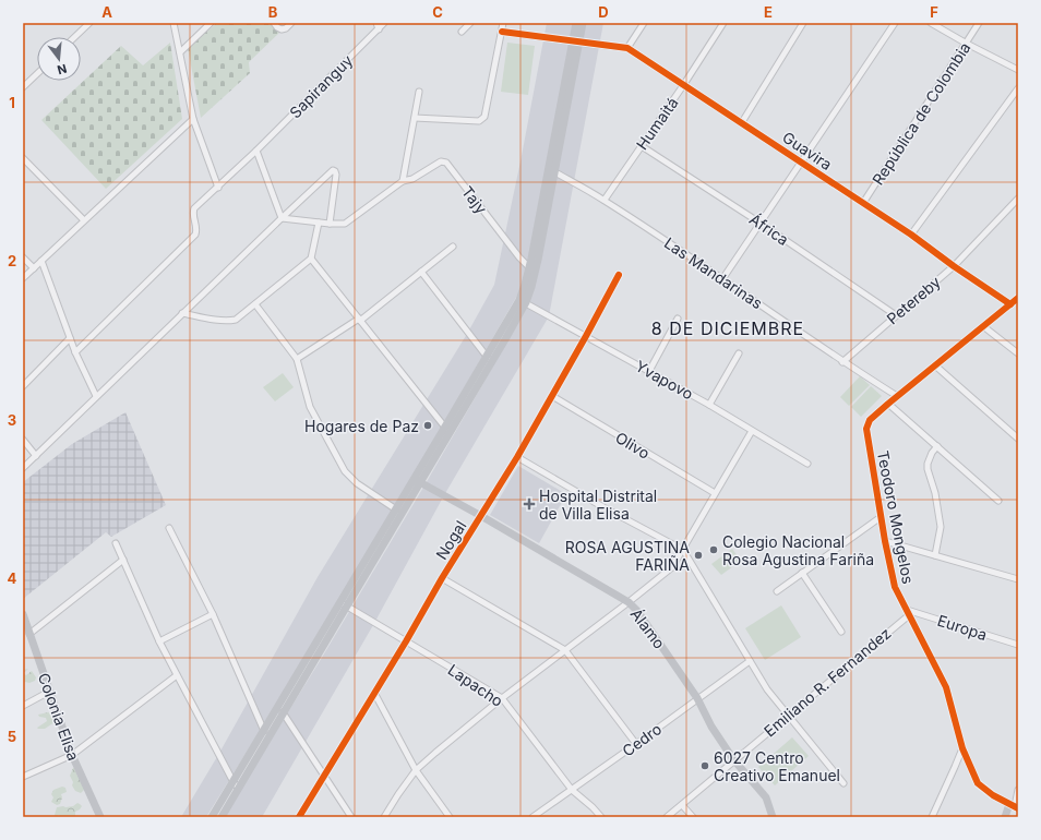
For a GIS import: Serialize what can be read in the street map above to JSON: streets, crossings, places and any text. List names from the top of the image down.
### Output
{
  "streets": {
    "street": [
      "Sapiranguy",
      "República de Colombia",
      "Humaitá",
      "Guavira",
      "Tajy",
      "África",
      "Las Mandarinas",
      "Petereby",
      "Yvapovo",
      "Olivo",
      "Teodoro Mongelos",
      "Nogal",
      "Europa",
      "Álamo",
      "Emiliano R. Fernandez",
      "Lapacho",
      "Colonia Elisa",
      "Cedro"
    ]
  },
  "crossings": [
    ["República de Colombia", "Guavira"],
    ["Humaitá", "Guavira"],
    ["Humaitá", "África"],
    ["Humaitá", "Las Mandarinas"],
    ["Guavira", "Petereby"],
    ["Guavira", "Teodoro Mongelos"],
    ["África", "Petereby"],
    ["Las Mandarinas", "Petereby"],
    ["Las Mandarinas", "Teodoro Mongelos"],
    ["Yvapovo", "Nogal"],
    ["Olivo", "Nogal"],
    ["Teodoro Mongelos", "Europa"],
    ["Teodoro Mongelos", "Emiliano R. Fernandez"],
    ["Nogal", "Álamo"],
    ["Nogal", "Lapacho"],
    ["Europa", "Emiliano R. Fernandez"],
    ["Álamo", "Emiliano R. Fernandez"],
    ["Álamo", "Cedro"],
    ["Lapacho", "Cedro"]
  ],
  "districts": ["8 DE DICIEMBRE"],
  "places": {
    "other": [
      "Hogares de Paz",
      "Colegio Nacional Rosa Agustina Fariña",
      "ROSA AGUSTINA FARIÑA",
      "6027 Centro Creativo Emanuel"
    ],
    "health": ["Hospital Distrital de Villa Elisa"]
  },
  "north": "bottom",
  "grid": {
    "columns": [
      "A",
      "B",
      "C",
      "D",
      "E",
      "F"
    ],
    "rows": [
      "1",
      "2",
      "3",
      "4",
      "5"
    ]
  }
}
